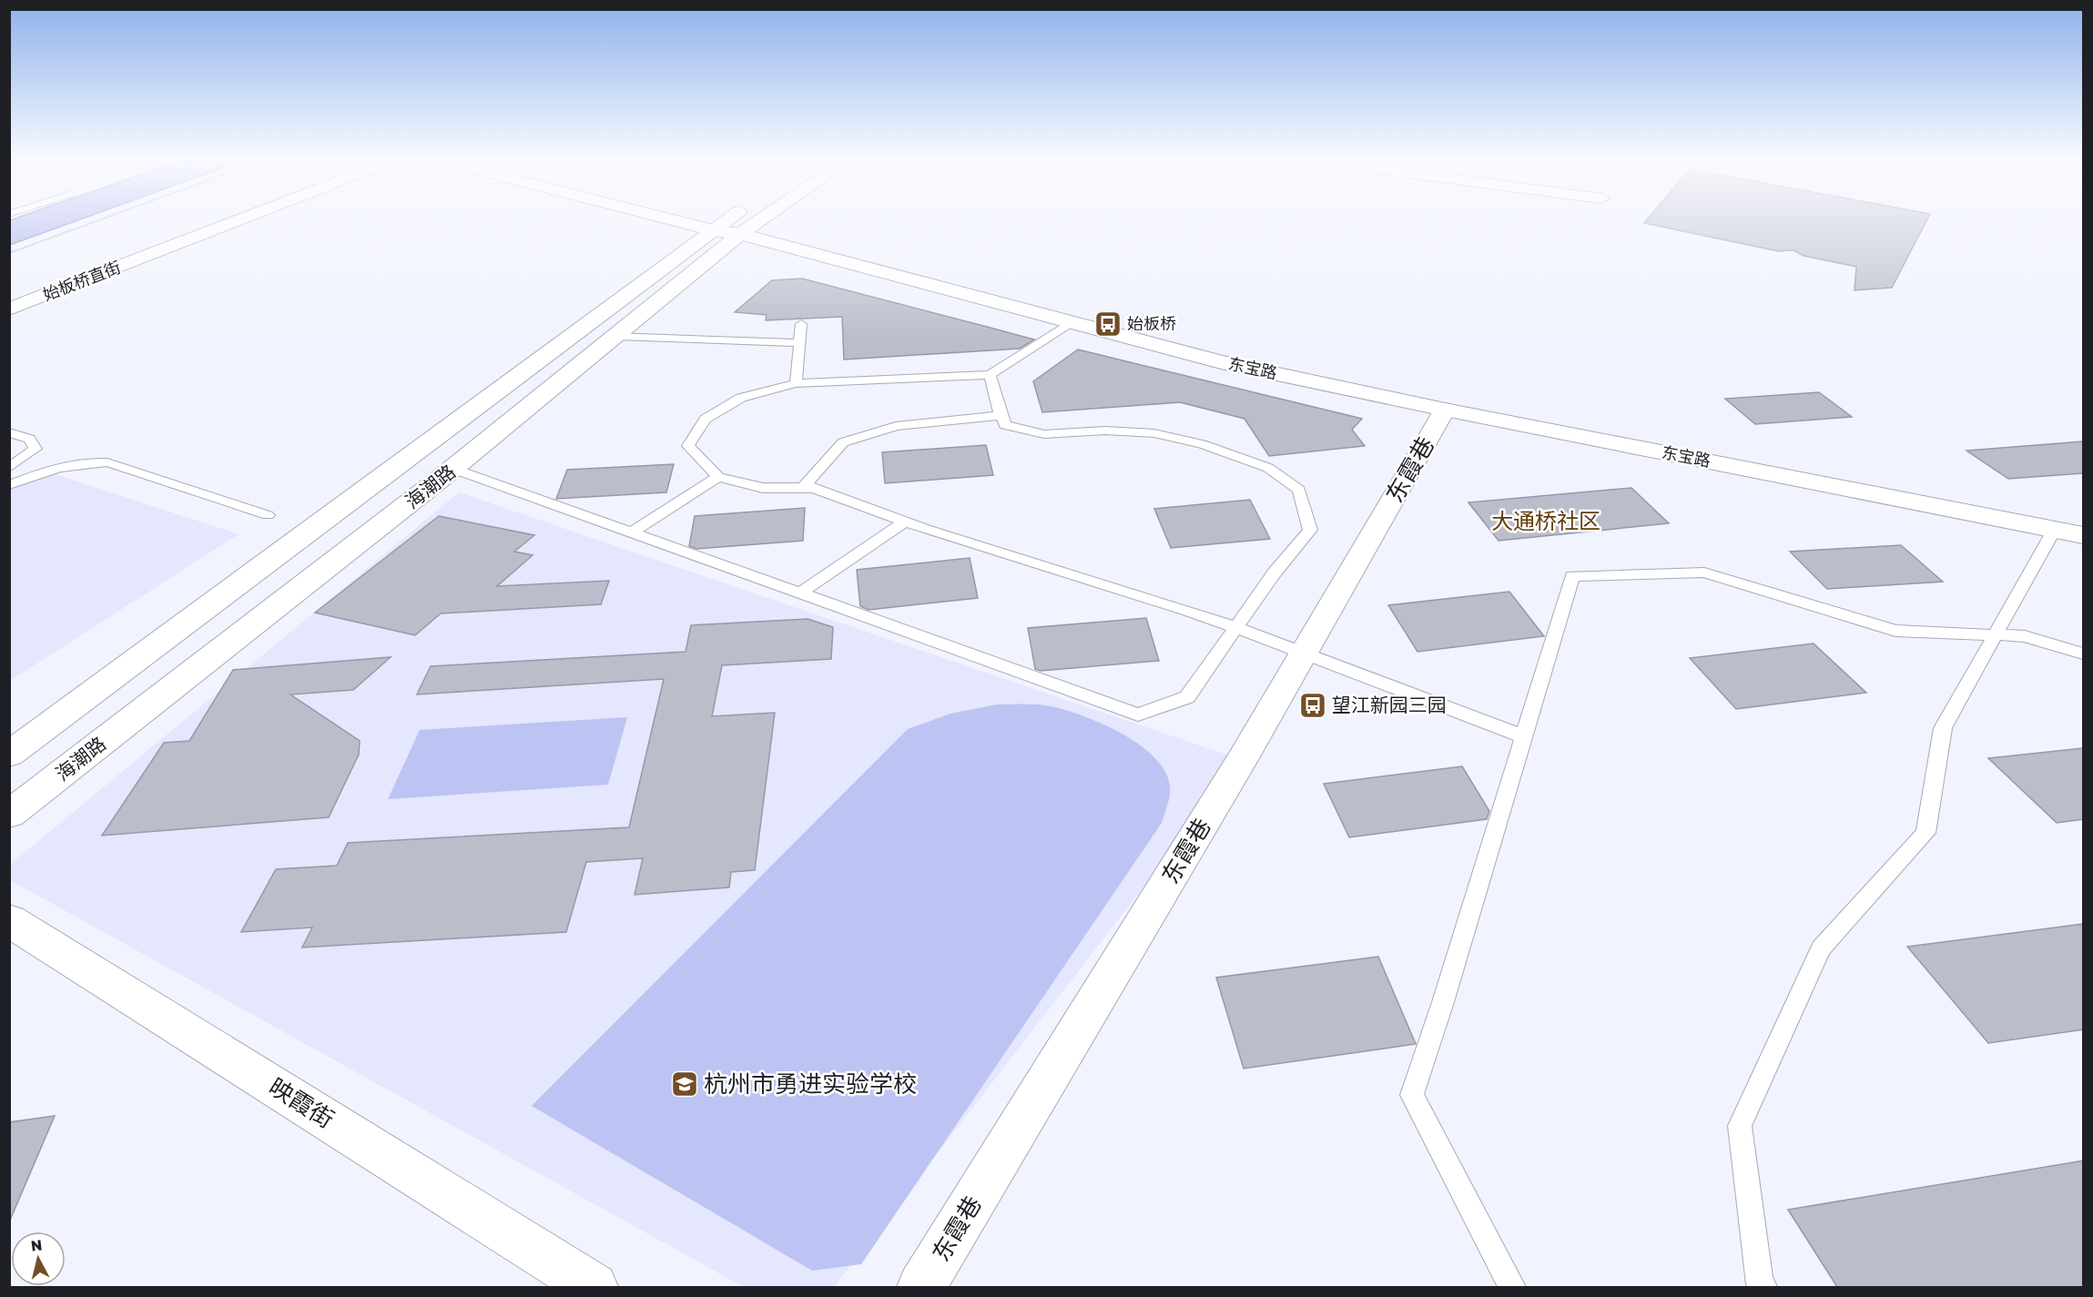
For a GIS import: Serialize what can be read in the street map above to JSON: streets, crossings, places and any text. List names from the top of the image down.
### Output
{
  "streets": {
    "street": [
      "始板桥直街",
      "东宝路",
      "东霞巷",
      "海潮路",
      "映霞街"
    ]
  },
  "crossings": [
    ["东宝路", "东霞巷"],
    ["东宝路", "海潮路"]
  ],
  "districts": ["大通桥社区"],
  "places": {
    "bus stop": ["始板桥", "望江新园三园"],
    "school or university": ["杭州市勇进实验学校"]
  },
  "north": "top"
}
